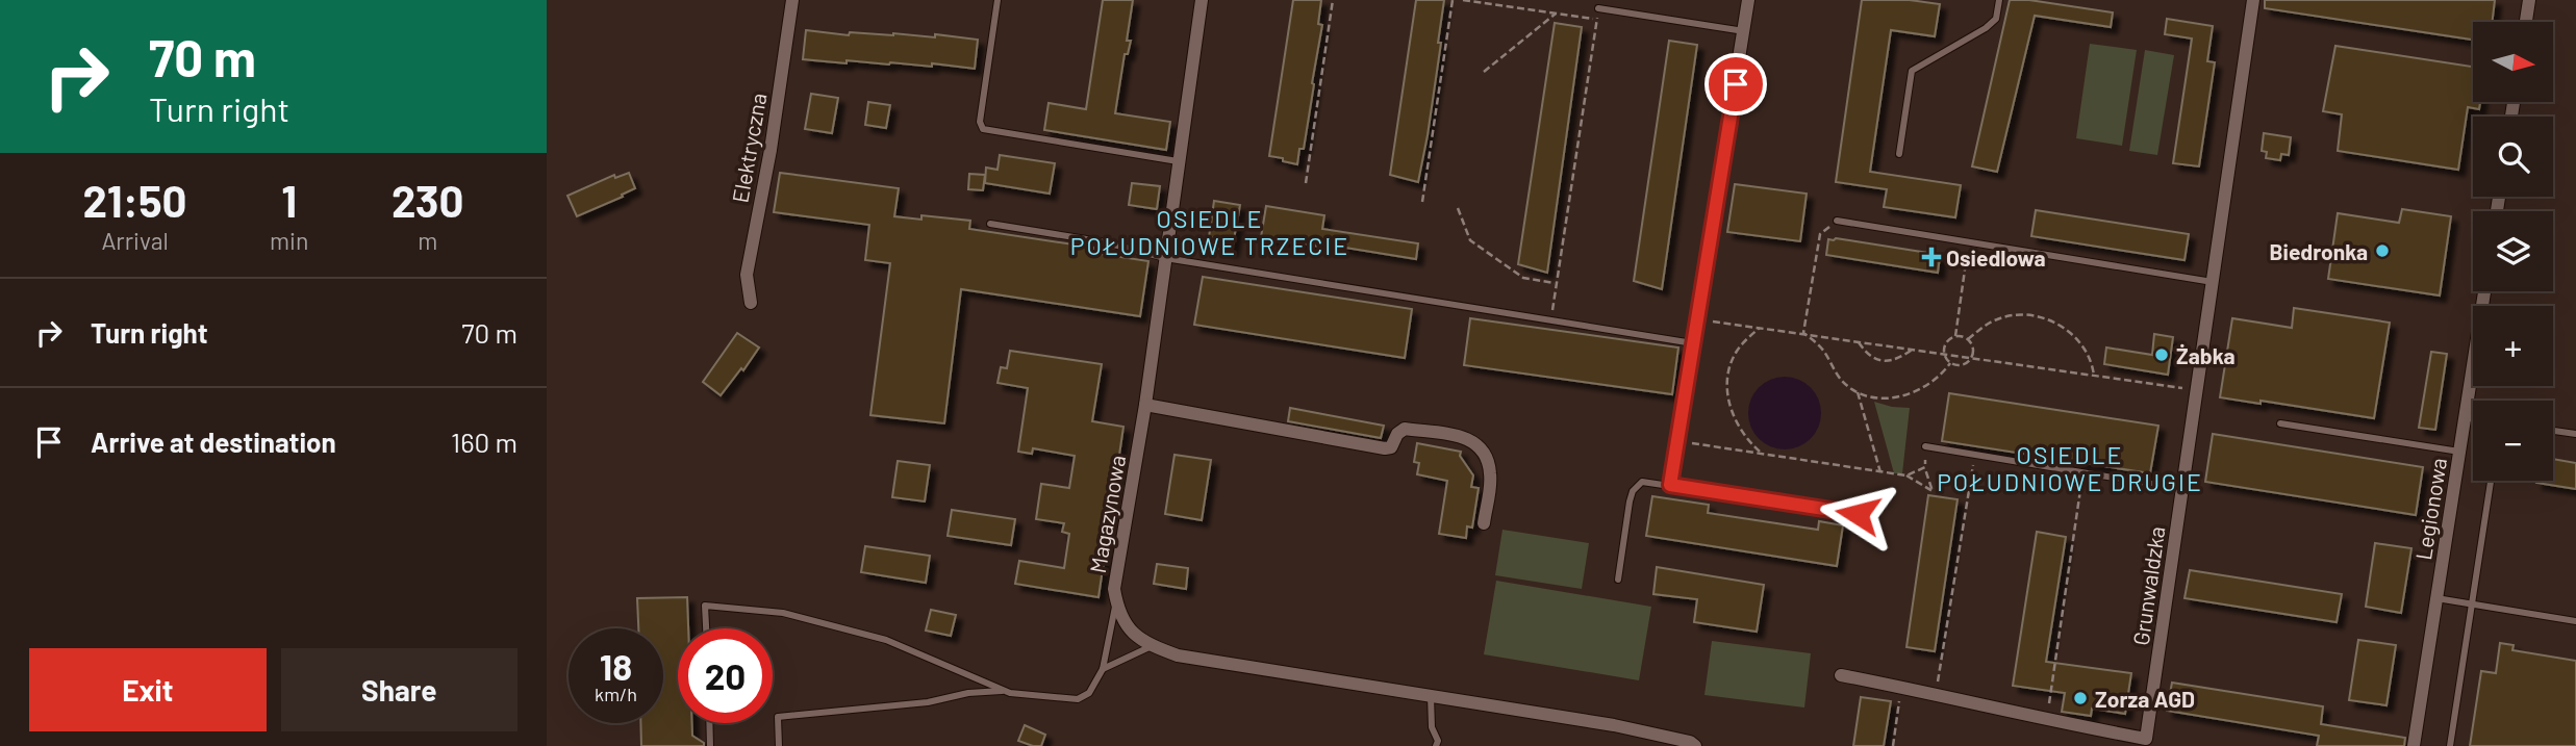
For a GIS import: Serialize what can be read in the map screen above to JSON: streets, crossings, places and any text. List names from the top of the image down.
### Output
{
  "streets": {
    "street": [
      "Elektryczna",
      "Legionowa",
      "Magazynowa",
      "Grunwaldzka"
    ]
  },
  "districts": ["OSIEDLE POŁUDNIOWE TRZECIE", "OSIEDLE POŁUDNIOWE DRUGIE"],
  "places": {
    "other": ["Biedronka", "Żabka", "Zorza AGD"],
    "health": ["Osiedlowa"]
  },
  "north": "right",
  "page": {
    "turn": ["70 m", "Turn right"],
    "map_buttons": ["+", "−"],
    "eta": [
      "21:50",
      "Arrival",
      "1",
      "min",
      "230",
      "m"
    ],
    "list": [
      {
        "name": "Turn right",
        "value": "70 m"
      },
      {
        "name": "Arrive at destination",
        "value": "160 m"
      }
    ],
    "speed": "18 km/h",
    "limit": "20",
    "buttons": ["Exit", "Share"]
  }
}
